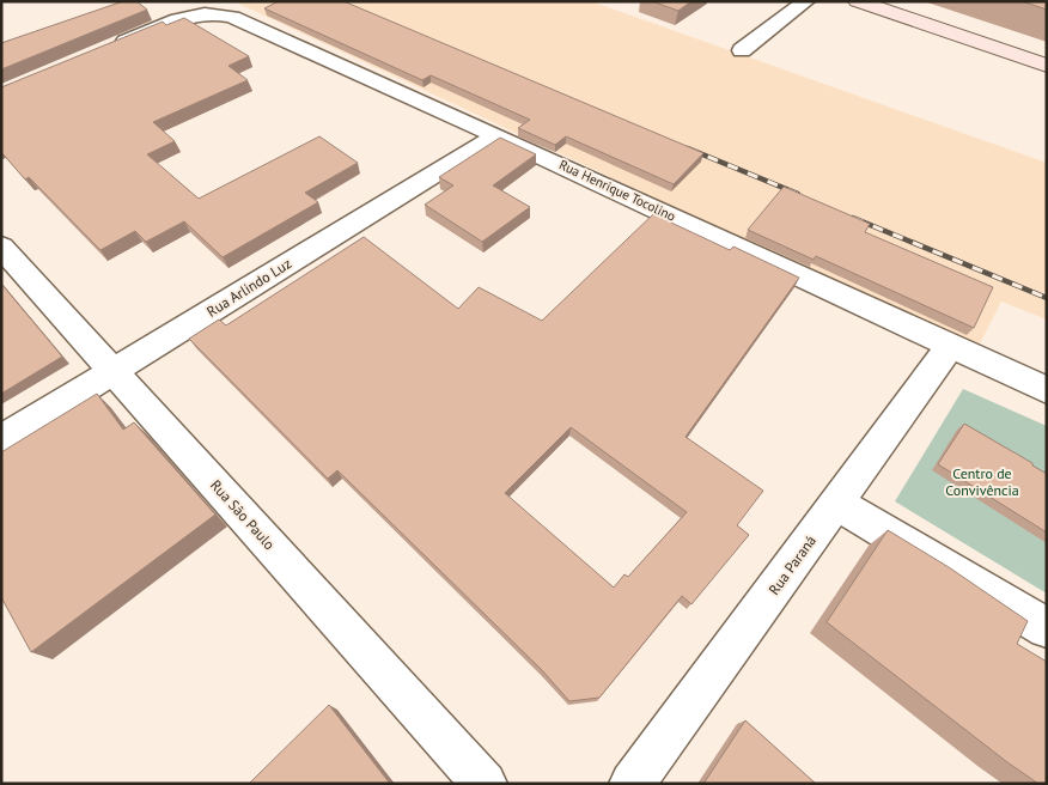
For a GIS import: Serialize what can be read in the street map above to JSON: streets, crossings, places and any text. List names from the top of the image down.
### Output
{
  "streets": {
    "street": [
      "Rua Henrique Tocolino",
      "Rua Arlindo Luz",
      "Rua São Paulo",
      "Rua Paraná"
    ]
  },
  "crossings": [
    ["Rua Henrique Tocolino", "Rua Arlindo Luz"],
    ["Rua Henrique Tocolino", "Rua Paraná"],
    ["Rua Arlindo Luz", "Rua São Paulo"]
  ],
  "parks": ["Centro de Convivência"]
}
